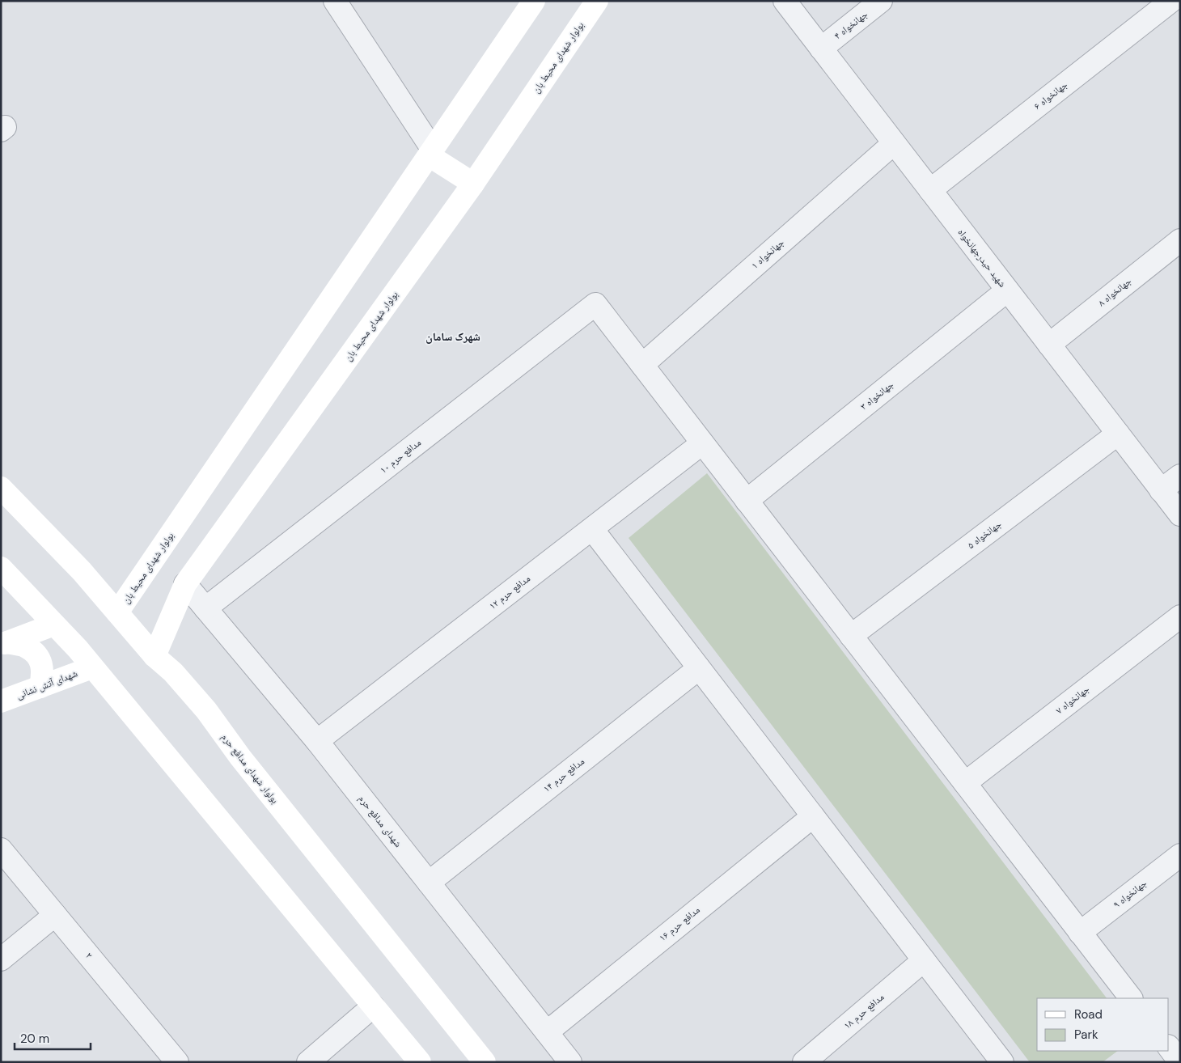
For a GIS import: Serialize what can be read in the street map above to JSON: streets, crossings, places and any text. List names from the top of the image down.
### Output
{
  "streets": {
    "street": [
      "جهانخواه ۴",
      "بولوار شهدای محیط بان",
      "جهانخواه ۶",
      "جهانخواه ۱",
      "شهید حیدرجهانخواه",
      "جهانخواه ۸",
      "جهانخواه ۳",
      "مدافع حرم ۱۰",
      "جهانخواه ۵",
      "مدافع حرم ۱۲",
      "شهدای آتش نشانی",
      "جهانخواه ۷",
      "بولوار شهدای مدافع حرم",
      "مدافع حرم ۱۴",
      "شهدای مدافع حرم",
      "جهانخواه ۹",
      "مدافع حرم ۱۶",
      "۲",
      "مدافع حرم ۱۸"
    ]
  },
  "crossings": [
    ["جهانخواه ۴", "شهید حیدرجهانخواه"],
    ["بولوار شهدای محیط بان", "بولوار شهدای مدافع حرم"],
    ["بولوار شهدای محیط بان", "شهدای مدافع حرم"],
    ["جهانخواه ۶", "شهید حیدرجهانخواه"],
    ["جهانخواه ۱", "شهید حیدرجهانخواه"],
    ["جهانخواه ۱", "مدافع حرم ۱۰"],
    ["شهید حیدرجهانخواه", "جهانخواه ۸"],
    ["شهید حیدرجهانخواه", "جهانخواه ۳"],
    ["شهید حیدرجهانخواه", "جهانخواه ۵"],
    ["مدافع حرم ۱۰", "شهدای مدافع حرم"],
    ["مدافع حرم ۱۲", "شهدای مدافع حرم"],
    ["مدافع حرم ۱۴", "شهدای مدافع حرم"],
    ["شهدای مدافع حرم", "مدافع حرم ۱۶"]
  ],
  "districts": ["شهرک سامان"],
  "legend": ["Road", "Park"],
  "scale_bar": "20 m"
}
